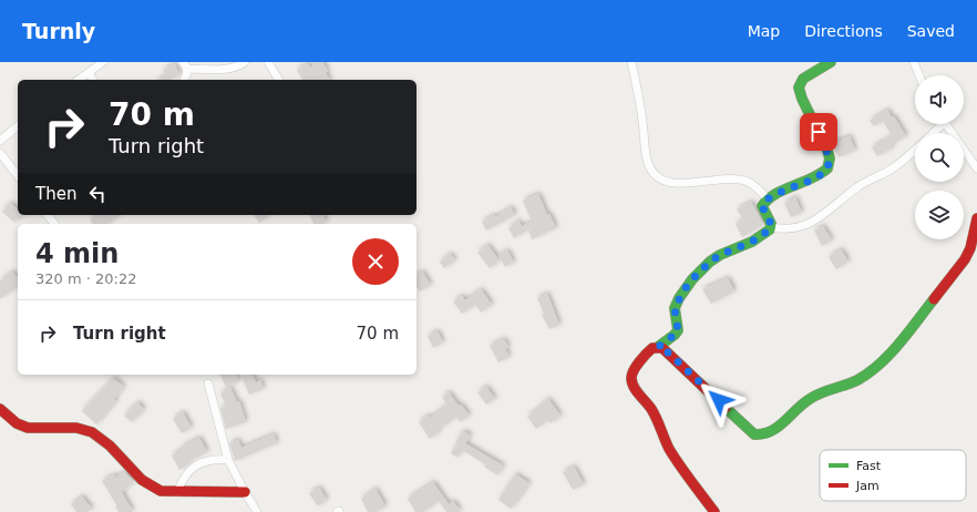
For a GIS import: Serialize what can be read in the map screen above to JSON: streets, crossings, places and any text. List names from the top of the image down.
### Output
{
  "legend": ["Fast", "Jam"],
  "page": {
    "header": "Turnly",
    "nav": ["Map", "Directions", "Saved"],
    "turn": ["70 m", "Turn right"],
    "then": "Then",
    "heading": ["4 min", "320 m · 20:22"],
    "list": [
      {
        "name": "Turn right",
        "value": "70 m"
      }
    ]
  }
}
